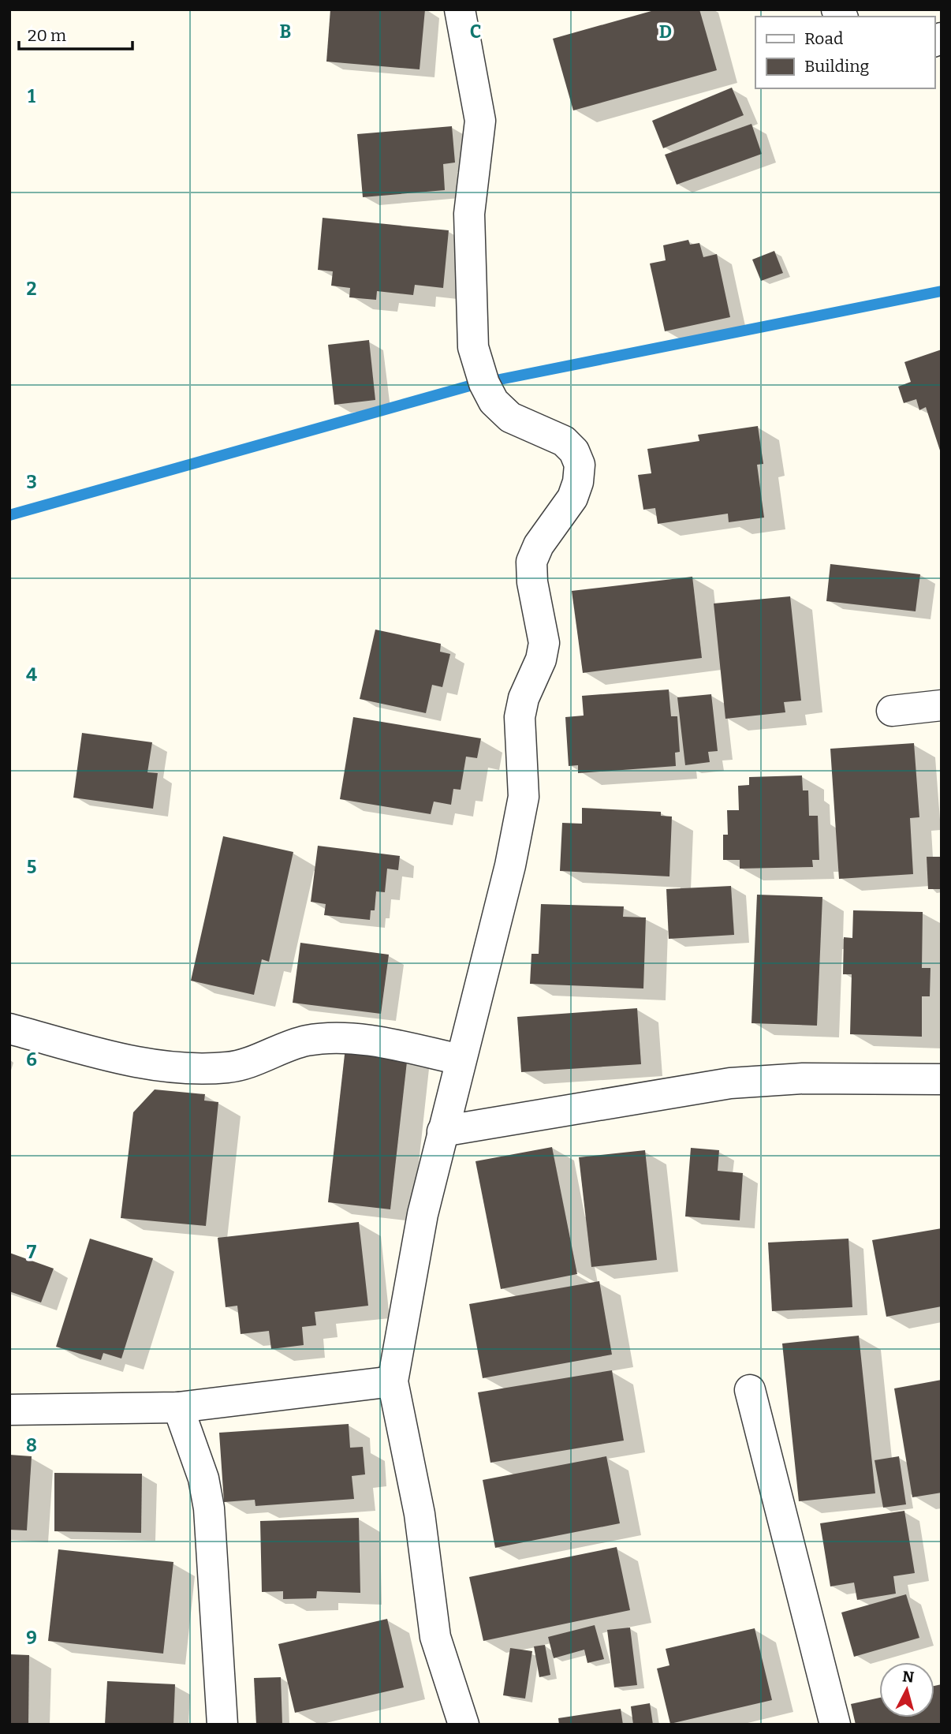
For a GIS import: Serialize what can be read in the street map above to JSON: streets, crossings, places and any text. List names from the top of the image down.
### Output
{
  "legend": ["Road", "Building"],
  "scale_bar": "20 m",
  "north": "top",
  "grid": {
    "columns": ["B", "C", "D"],
    "rows": [
      "1",
      "2",
      "3",
      "4",
      "5",
      "6",
      "7",
      "8",
      "9"
    ]
  }
}
